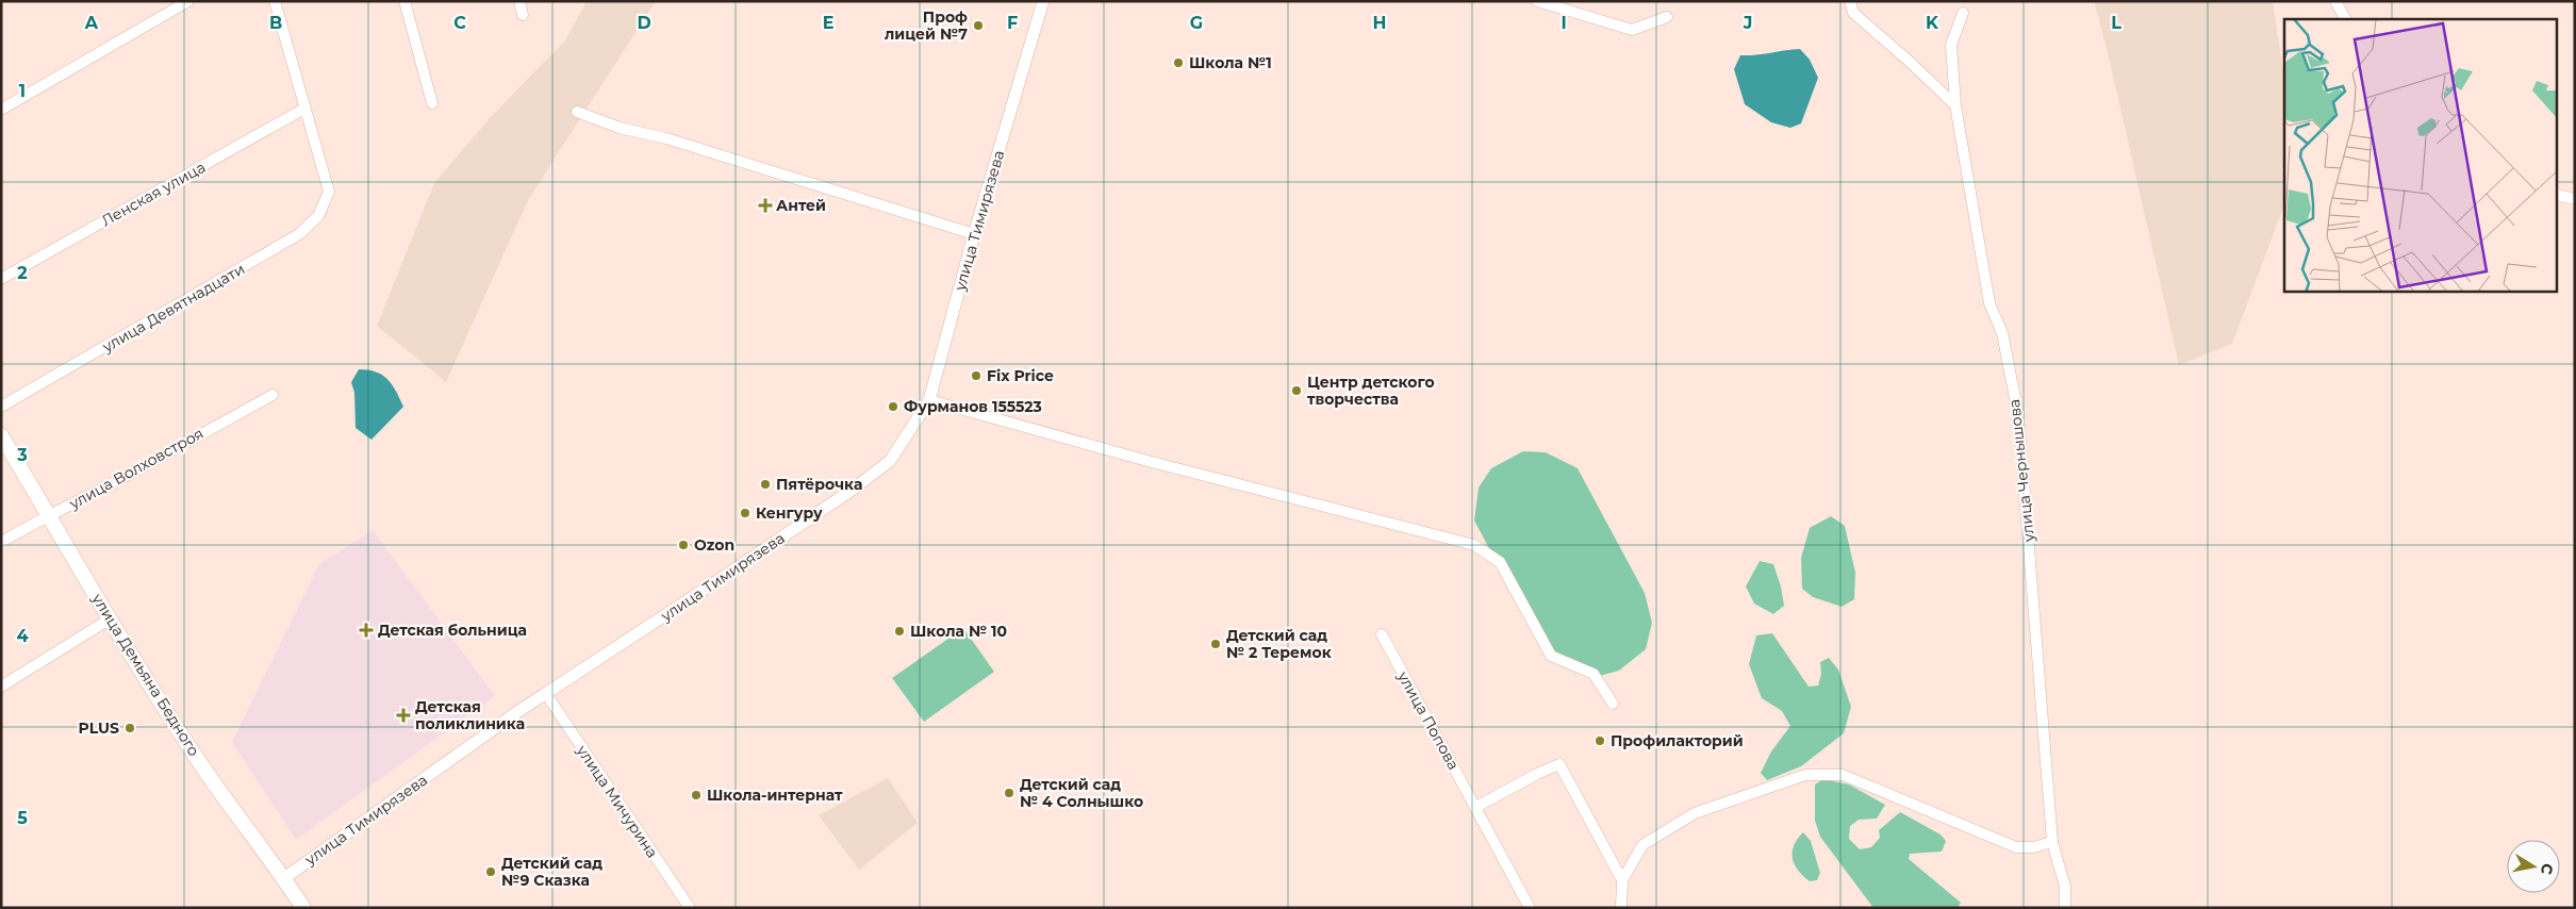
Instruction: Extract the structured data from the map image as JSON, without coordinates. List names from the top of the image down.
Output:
{
  "streets": {
    "main road": ["улица Демьяна Бедного"],
    "street": [
      "Ленская улица",
      "улица Тимирязева",
      "улица Девятнадцати",
      "улица Волховстроя",
      "улица Чернышова",
      "улица Попова",
      "улица Мичурина"
    ]
  },
  "crossings": [
    ["Ленская улица", "улица Девятнадцати"],
    ["улица Тимирязева", "улица Демьяна Бедного"],
    ["улица Тимирязева", "улица Мичурина"],
    ["улица Волховстроя", "улица Демьяна Бедного"]
  ],
  "places": {
    "other": [
      "Проф лицей №7",
      "Школа №1",
      "Fix Price",
      "Центр детского творчества",
      "Фурманов 155523",
      "Пятёрочка",
      "Кенгуру",
      "Ozon",
      "Школа № 10",
      "Детский сад № 2 Теремок",
      "PLUS",
      "Профилакторий",
      "Детский сад № 4 Солнышко",
      "Школа-интернат",
      "Детский сад №9 Сказка"
    ],
    "health": ["Антей", "Детская больница", "Детская поликлиника"]
  },
  "north": "right",
  "grid": {
    "columns": [
      "A",
      "B",
      "C",
      "D",
      "E",
      "F",
      "G",
      "H",
      "I",
      "J",
      "K",
      "L"
    ],
    "rows": [
      "1",
      "2",
      "3",
      "4",
      "5"
    ]
  }
}
